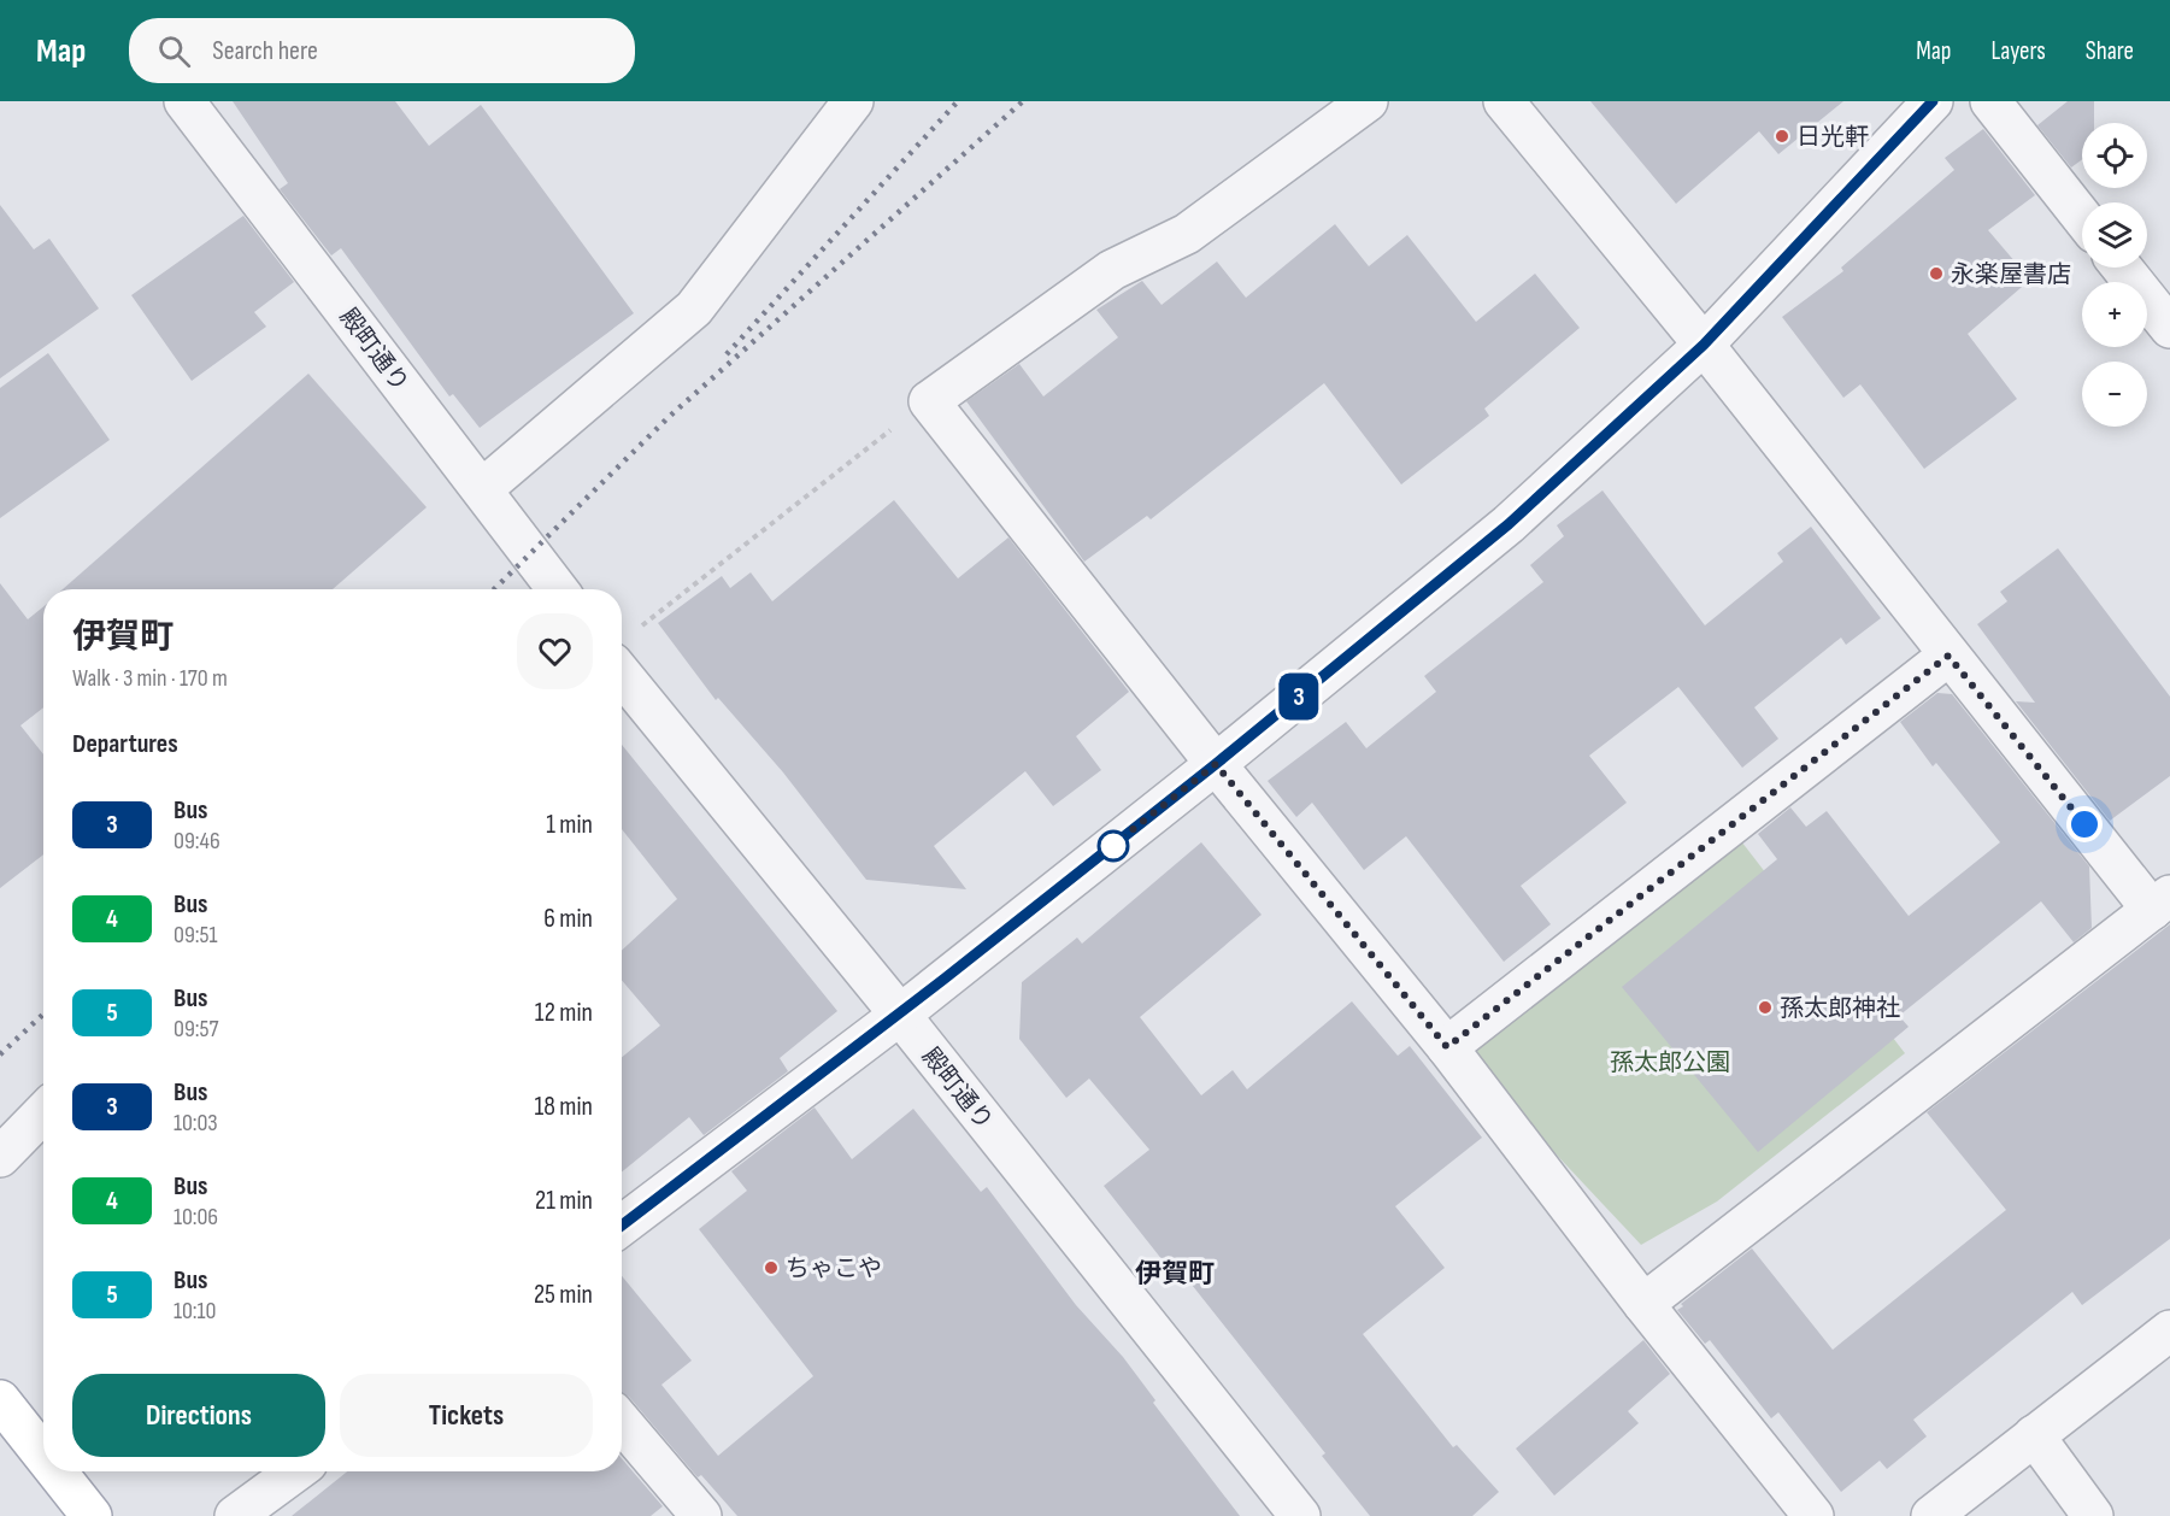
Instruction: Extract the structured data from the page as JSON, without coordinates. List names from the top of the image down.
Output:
{
  "streets": {
    "street": ["殿町通り"]
  },
  "districts": ["伊賀町"],
  "parks": ["孫太郎公園"],
  "places": [
    "日光軒",
    "永楽屋書店",
    "孫太郎神社",
    "ちゃこや"
  ],
  "lines": ["bus line 3"],
  "page": {
    "header": "Map",
    "search": "Search here",
    "nav": ["Map", "Layers", "Share"],
    "on_map": "3",
    "map_buttons": ["+", "−"],
    "heading": [
      ["伊賀町", "Walk · 3 min · 170 m"],
      "Departures"
    ],
    "list": [
      {
        "mark": "3",
        "name": "Bus",
        "note": "09:46",
        "value": "1 min"
      },
      {
        "mark": "4",
        "name": "Bus",
        "note": "09:51",
        "value": "6 min"
      },
      {
        "mark": "5",
        "name": "Bus",
        "note": "09:57",
        "value": "12 min"
      },
      {
        "mark": "3",
        "name": "Bus",
        "note": "10:03",
        "value": "18 min"
      },
      {
        "mark": "4",
        "name": "Bus",
        "note": "10:06",
        "value": "21 min"
      },
      {
        "mark": "5",
        "name": "Bus",
        "note": "10:10",
        "value": "25 min"
      }
    ],
    "buttons": ["Directions", "Tickets"]
  }
}
